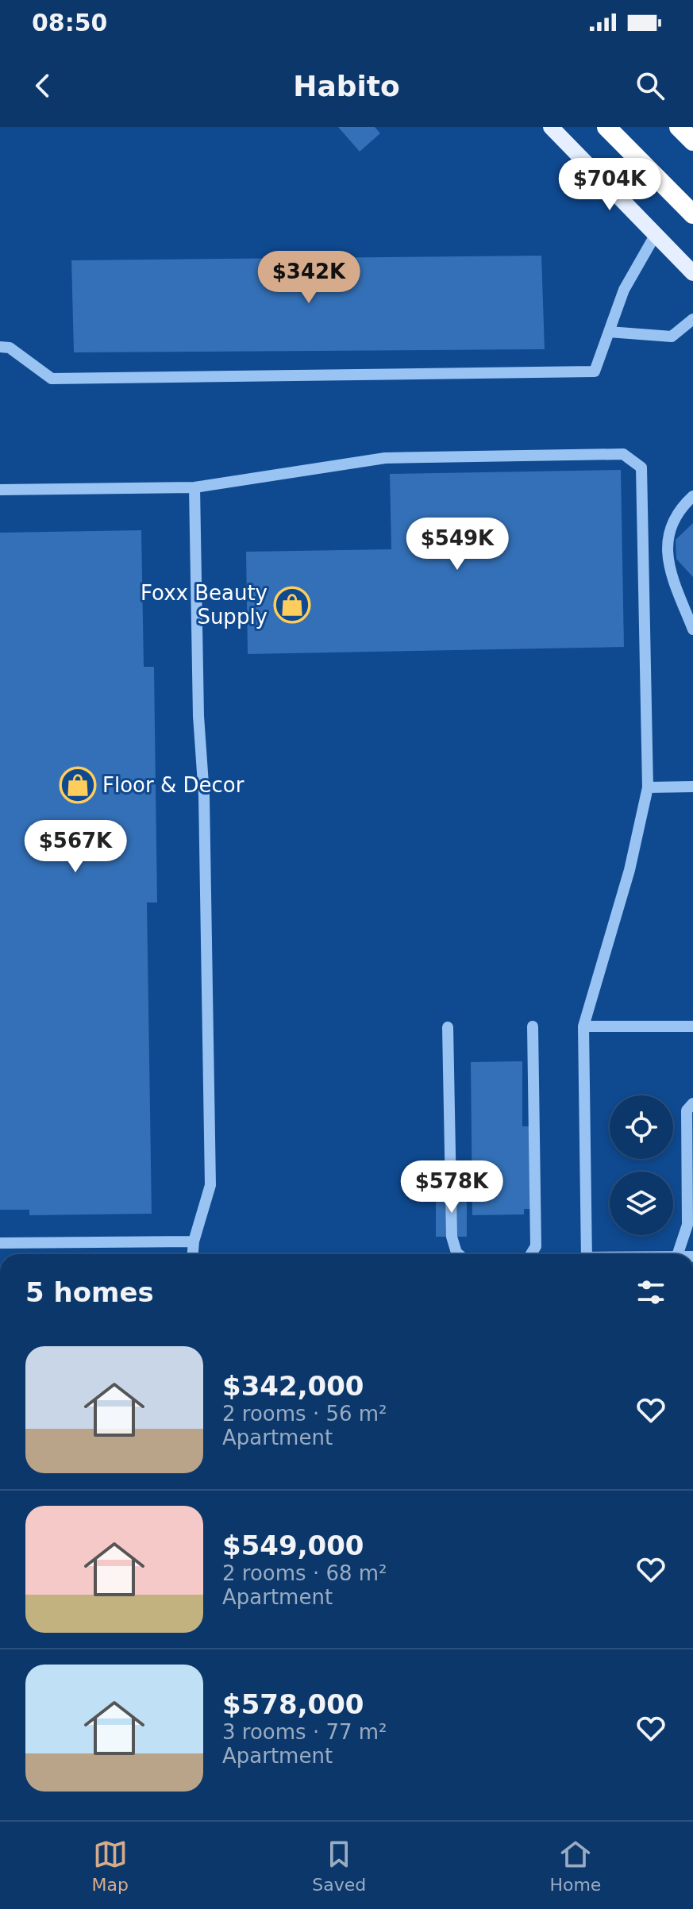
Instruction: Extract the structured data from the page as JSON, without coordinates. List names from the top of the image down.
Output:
{
  "places": {
    "shop": ["Foxx Beauty Supply", "Floor & Decor"]
  },
  "page": {
    "status": "08:50",
    "header": "Habito",
    "price": [
      "$704K",
      "$342K",
      "$549K",
      "$567K",
      "$578K"
    ],
    "heading": "5 homes",
    "list": [
      {
        "name": "$342,000",
        "note": "2 rooms · 56 m² · Apartment"
      },
      {
        "name": "$549,000",
        "note": "2 rooms · 68 m² · Apartment"
      },
      {
        "name": "$578,000",
        "note": "3 rooms · 77 m² · Apartment"
      }
    ],
    "tabs": ["Map", "Saved", "Home"]
  }
}
